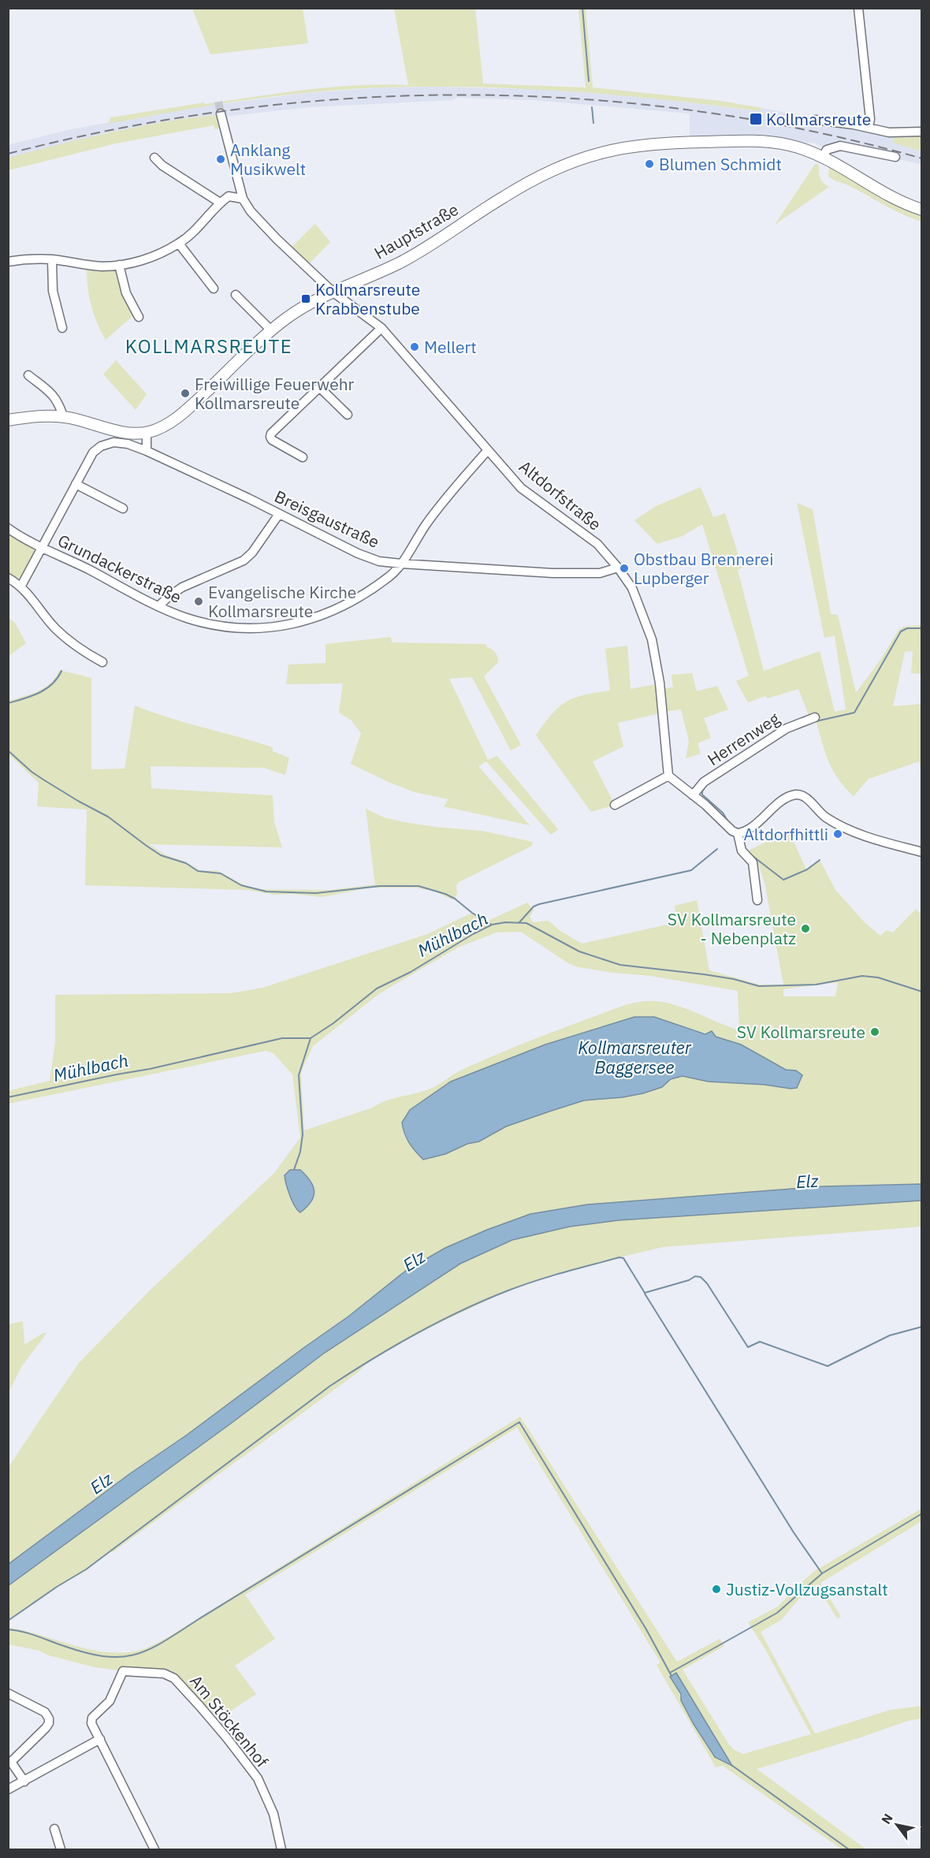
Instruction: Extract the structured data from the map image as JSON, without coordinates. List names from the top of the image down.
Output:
{
  "streets": {
    "main road": ["Hauptstraße"],
    "street": [
      "Altdorfstraße",
      "Breisgaustraße",
      "Grundackerstraße",
      "Herrenweg",
      "Am Stöckenhof"
    ]
  },
  "crossings": [
    ["Hauptstraße", "Altdorfstraße"],
    ["Altdorfstraße", "Breisgaustraße"],
    ["Altdorfstraße", "Grundackerstraße"],
    ["Breisgaustraße", "Grundackerstraße"]
  ],
  "districts": ["KOLLMARSREUTE"],
  "water": ["Mühlbach", "Kollmarsreuter Baggersee", "Elz"],
  "places": {
    "transit": ["Kollmarsreute", "Kollmarsreute Krabbenstube"],
    "other": [
      "Anklang Musikwelt",
      "Blumen Schmidt",
      "Mellert",
      "Freiwillige Feuerwehr Kollmarsreute",
      "Obstbau Brennerei Lupberger",
      "Evangelische Kirche Kollmarsreute",
      "Altdorfhittli",
      "SV Kollmarsreute - Nebenplatz",
      "SV Kollmarsreute",
      "Justiz-Vollzugsanstalt"
    ]
  },
  "north": "top left"
}
